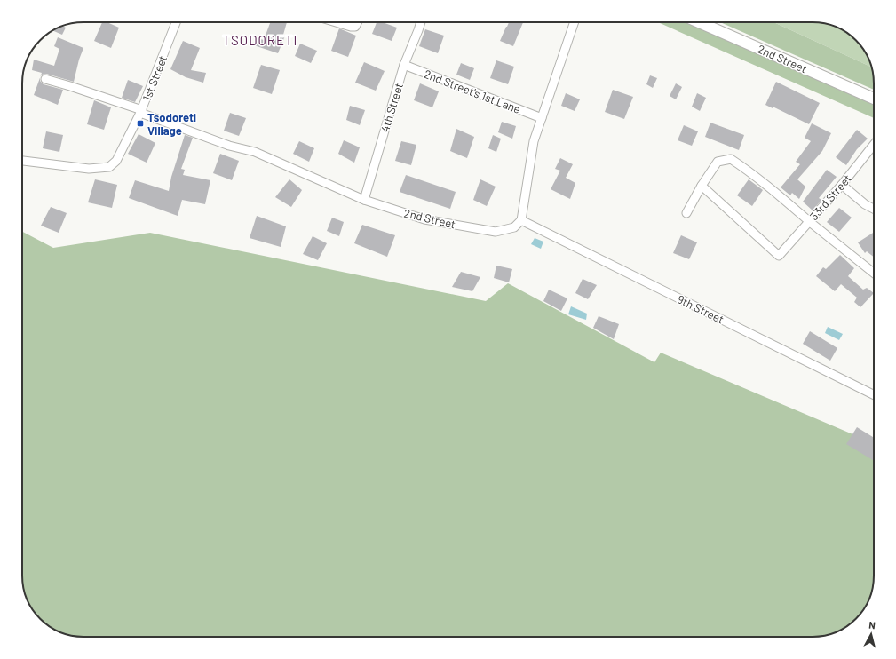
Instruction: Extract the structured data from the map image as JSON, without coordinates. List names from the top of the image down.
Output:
{
  "streets": {
    "main road": ["2nd Street"],
    "street": [
      "1st Street",
      "2nd Street's 1st Lane",
      "4th Street",
      "33rd Street",
      "9th Street"
    ]
  },
  "crossings": [
    ["2nd Street", "1st Street"],
    ["2nd Street", "4th Street"],
    ["2nd Street", "9th Street"],
    ["2nd Street's 1st Lane", "4th Street"]
  ],
  "districts": ["TSODORETI"],
  "places": {
    "transit": ["Tsodoreti Village"]
  },
  "north": "top"
}
